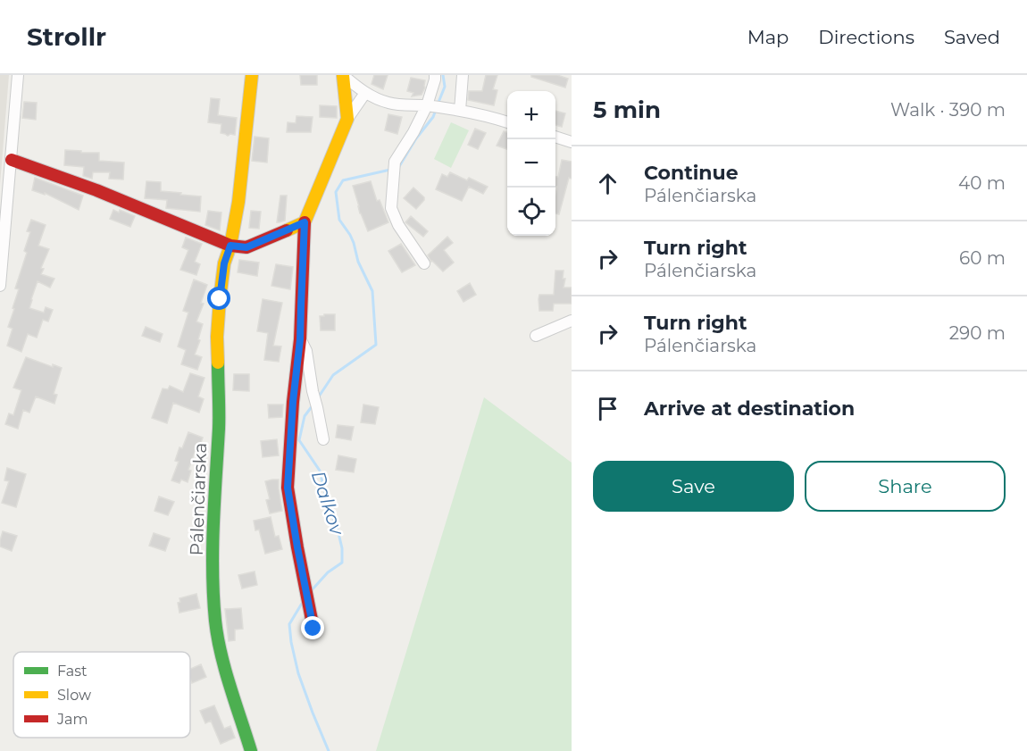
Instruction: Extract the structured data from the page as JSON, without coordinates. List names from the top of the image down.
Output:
{
  "streets": {
    "street": ["Pálenčiarska"]
  },
  "water": ["Dalkov"],
  "legend": ["Fast", "Slow", "Jam"],
  "page": {
    "header": "Strollr",
    "nav": ["Map", "Directions", "Saved"],
    "heading": ["5 min", "Walk · 390 m"],
    "map_buttons": ["+", "−"],
    "list": [
      ["Continue", "Pálenčiarska", "40 m"],
      ["Turn right", "Pálenčiarska", "60 m"],
      ["Turn right", "Pálenčiarska", "290 m"],
      "Arrive at destination"
    ],
    "buttons": ["Save", "Share"]
  }
}
